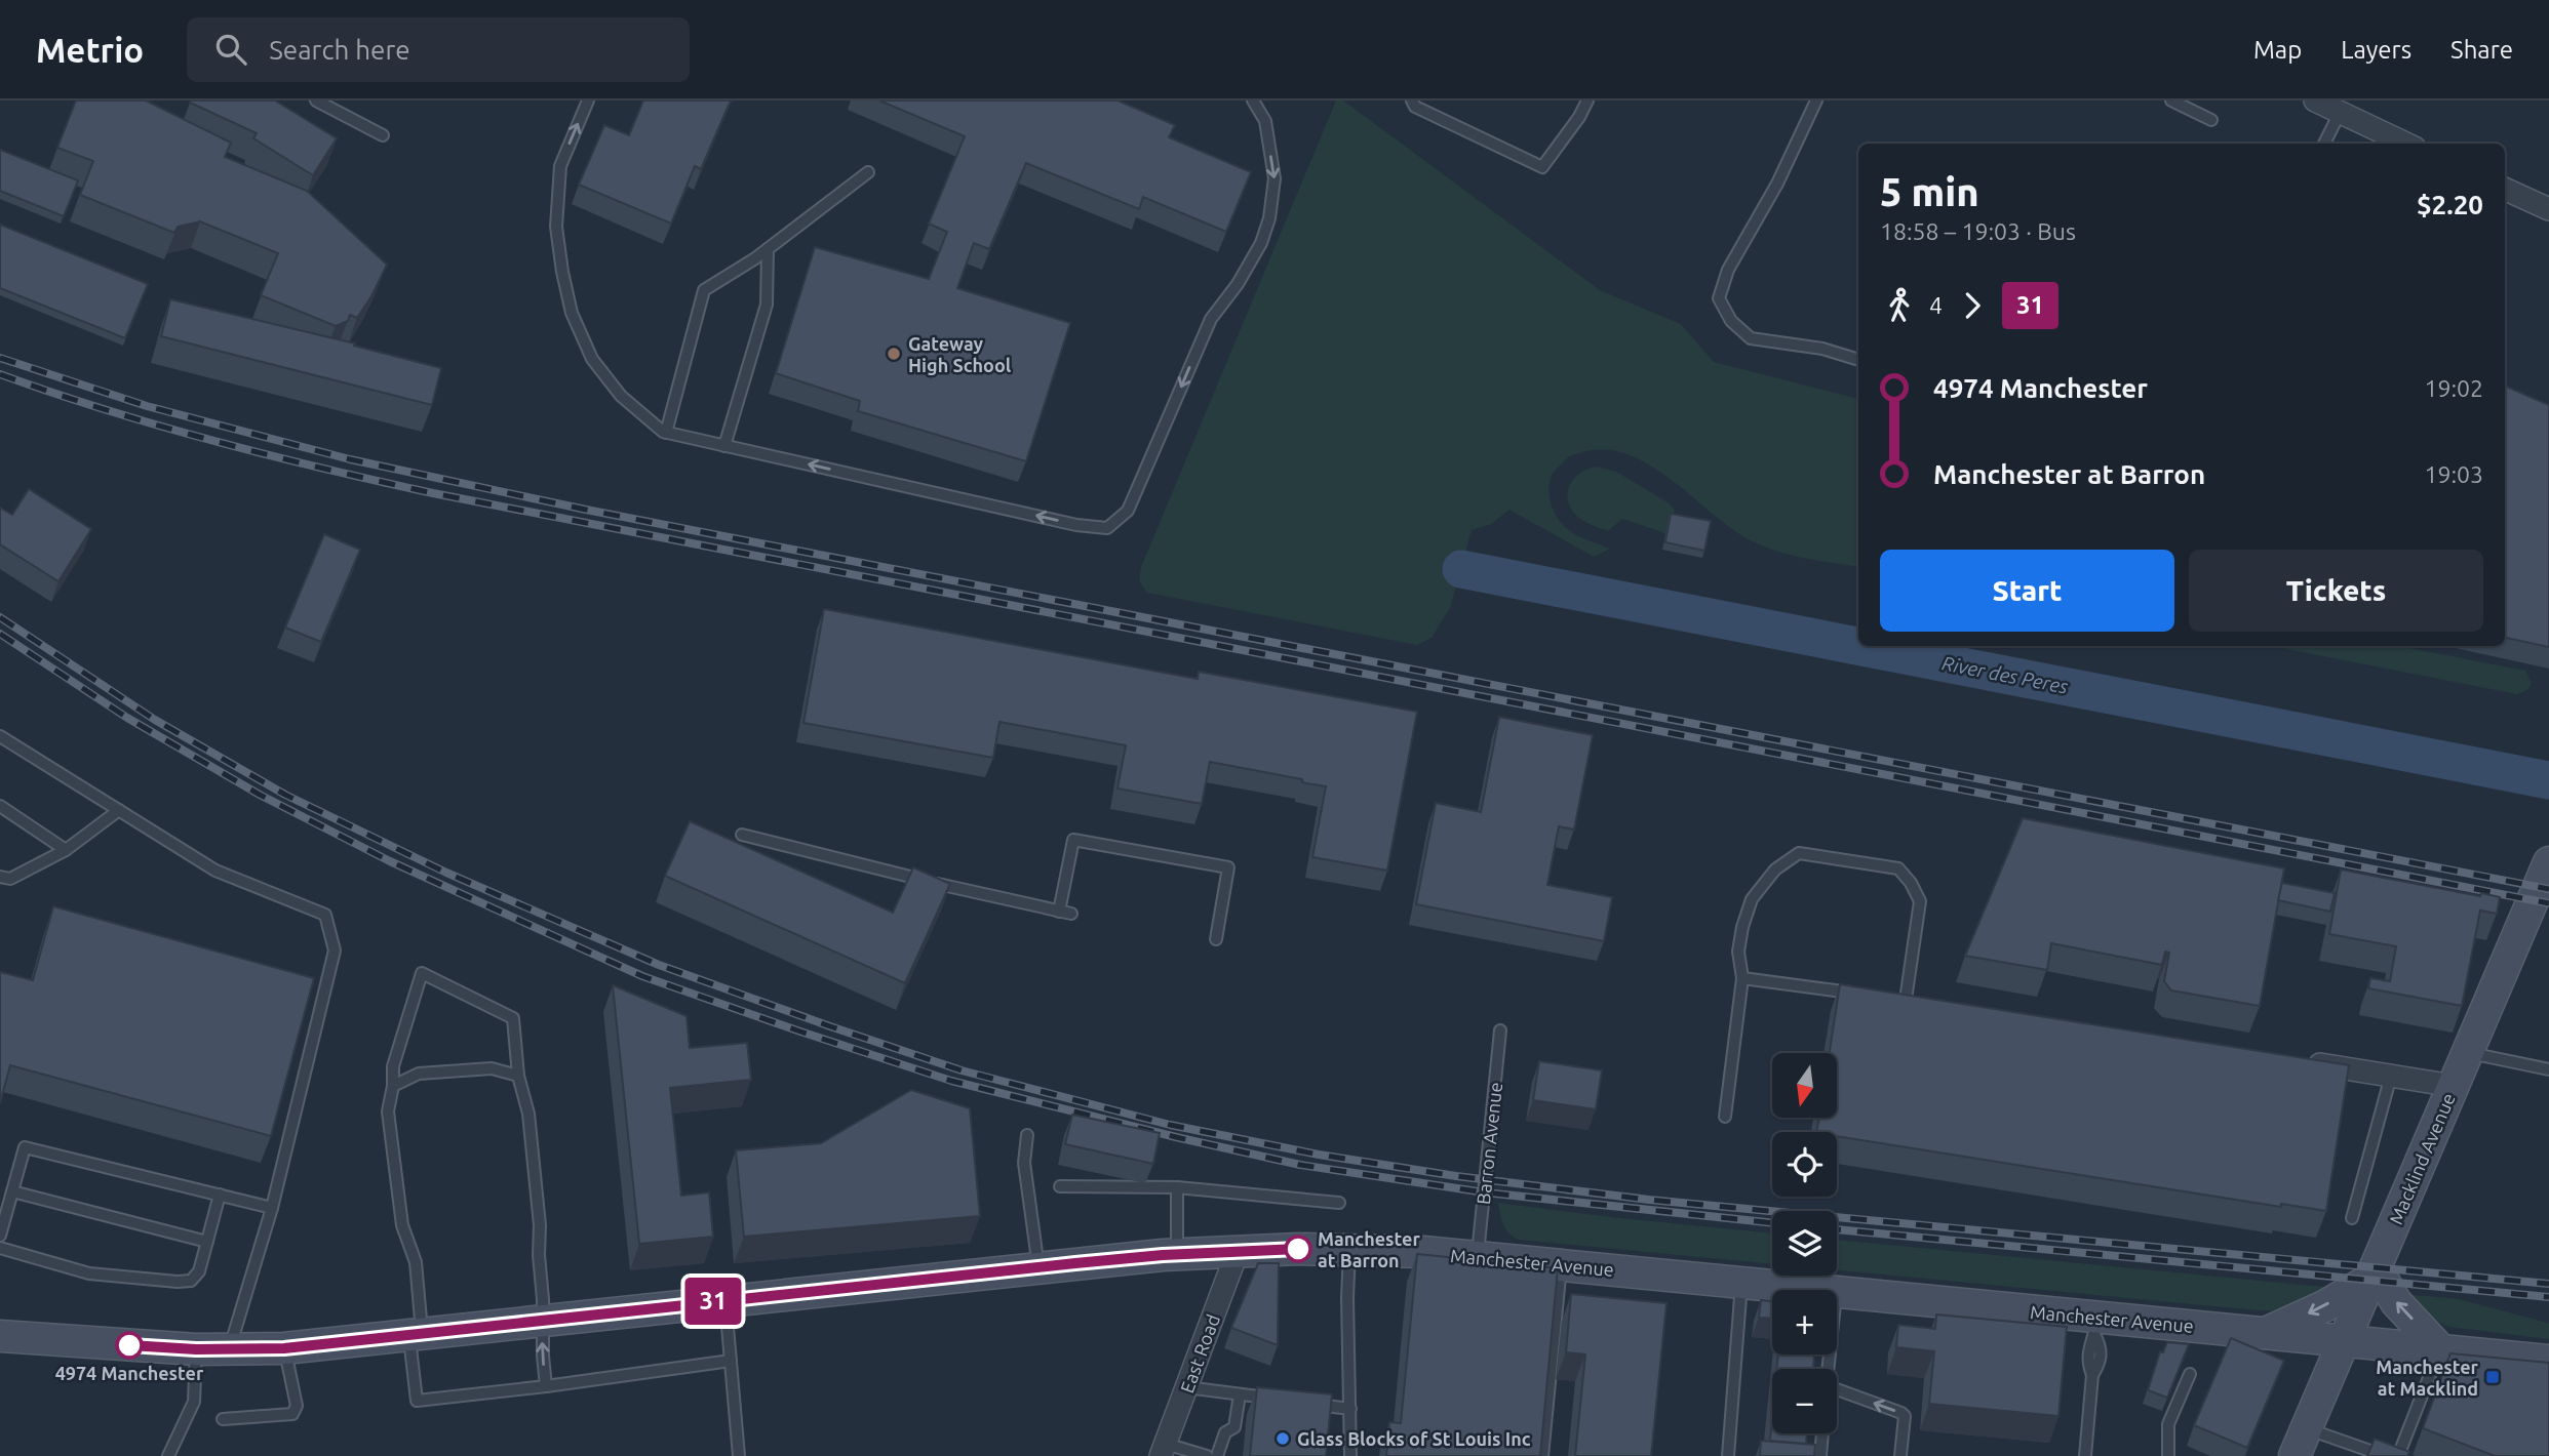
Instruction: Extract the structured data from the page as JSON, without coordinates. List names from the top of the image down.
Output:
{
  "streets": {
    "main road": ["Macklind Avenue", "Manchester Avenue"],
    "street": ["East Road"],
    "lane": ["Barron Avenue"]
  },
  "crossings": [
    ["Barron Avenue", "Manchester Avenue"],
    ["Macklind Avenue", "Manchester Avenue"],
    ["Manchester Avenue", "East Road"]
  ],
  "water": ["River des Peres"],
  "places": {
    "other": [
      "Gateway High School",
      "Manchester at Barron",
      "4974 Manchester",
      "Glass Blocks of St Louis Inc"
    ],
    "transit": ["Manchester at Macklind"]
  },
  "lines": ["bus line 31"],
  "north": "bottom",
  "page": {
    "header": "Metrio",
    "search": "Search here",
    "nav": ["Map", "Layers", "Share"],
    "on_map": "31",
    "heading": ["5 min", "18:58 – 19:03 · Bus", "$2.20"],
    "legs": ["4", "31"],
    "list": [
      {
        "name": "4974 Manchester",
        "value": "19:02"
      },
      {
        "name": "Manchester at Barron",
        "value": "19:03"
      }
    ],
    "buttons": ["Start", "Tickets"],
    "map_buttons": ["+", "−"]
  }
}
